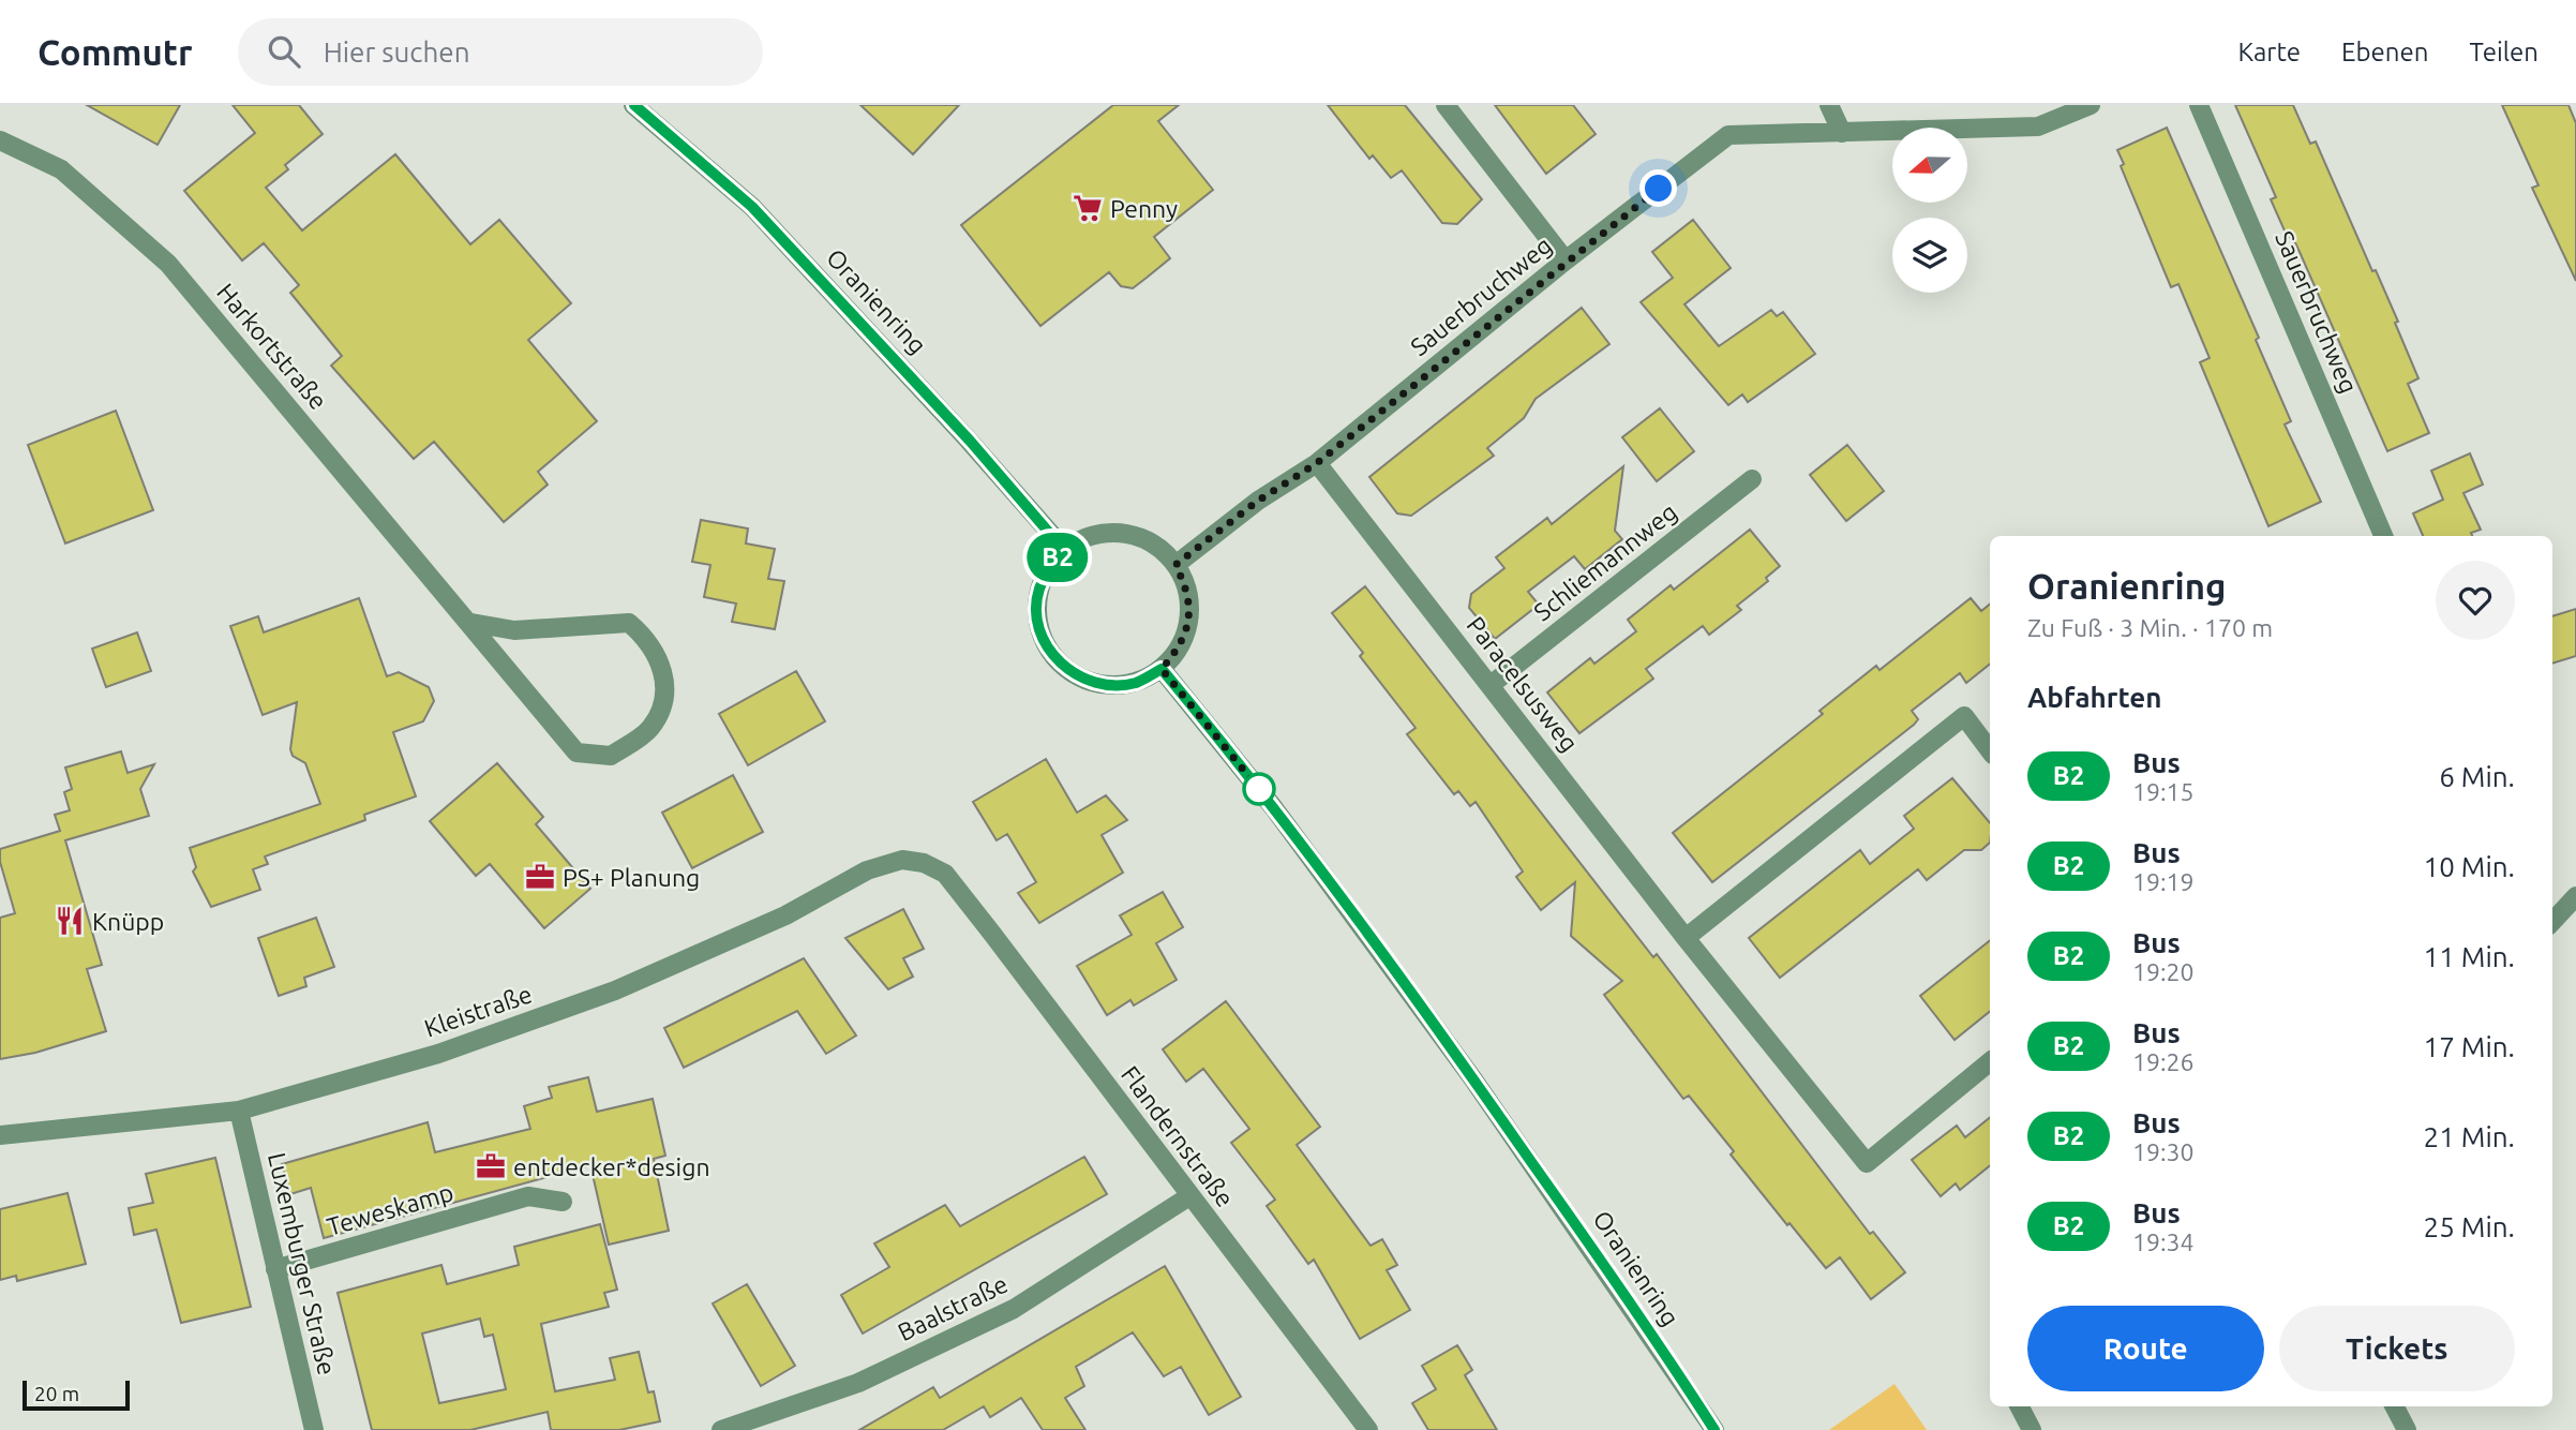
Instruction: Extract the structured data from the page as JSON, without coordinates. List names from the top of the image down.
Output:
{
  "streets": {
    "street": [
      "Sauerbruchweg",
      "Oranienring",
      "Harkortstraße",
      "Schliemannweg",
      "Paracelsusweg",
      "Kleistraße",
      "Flandernstraße",
      "Teweskamp",
      "Luxemburger Straße",
      "Baalstraße"
    ]
  },
  "crossings": [
    ["Sauerbruchweg", "Oranienring"],
    ["Sauerbruchweg", "Paracelsusweg"],
    ["Schliemannweg", "Paracelsusweg"],
    ["Kleistraße", "Flandernstraße"],
    ["Kleistraße", "Luxemburger Straße"],
    ["Flandernstraße", "Baalstraße"],
    ["Teweskamp", "Luxemburger Straße"]
  ],
  "places": {
    "supermarket": ["Penny"],
    "office": ["PS+ Planung", "entdecker*design"],
    "restaurant": ["Knüpp"]
  },
  "lines": ["bus line B2"],
  "scale_bar": "20 m",
  "north": "left",
  "page": {
    "header": "Commutr",
    "search": "Hier suchen",
    "nav": ["Karte", "Ebenen", "Teilen"],
    "on_map": "B2",
    "heading": [
      ["Oranienring", "Zu Fuß · 3 Min. · 170 m"],
      "Abfahrten"
    ],
    "list": [
      {
        "mark": "B2",
        "name": "Bus",
        "note": "19:15",
        "value": "6 Min."
      },
      {
        "mark": "B2",
        "name": "Bus",
        "note": "19:19",
        "value": "10 Min."
      },
      {
        "mark": "B2",
        "name": "Bus",
        "note": "19:20",
        "value": "11 Min."
      },
      {
        "mark": "B2",
        "name": "Bus",
        "note": "19:26",
        "value": "17 Min."
      },
      {
        "mark": "B2",
        "name": "Bus",
        "note": "19:30",
        "value": "21 Min."
      },
      {
        "mark": "B2",
        "name": "Bus",
        "note": "19:34",
        "value": "25 Min."
      }
    ],
    "buttons": ["Route", "Tickets"],
    "scale": "20 m"
  }
}
